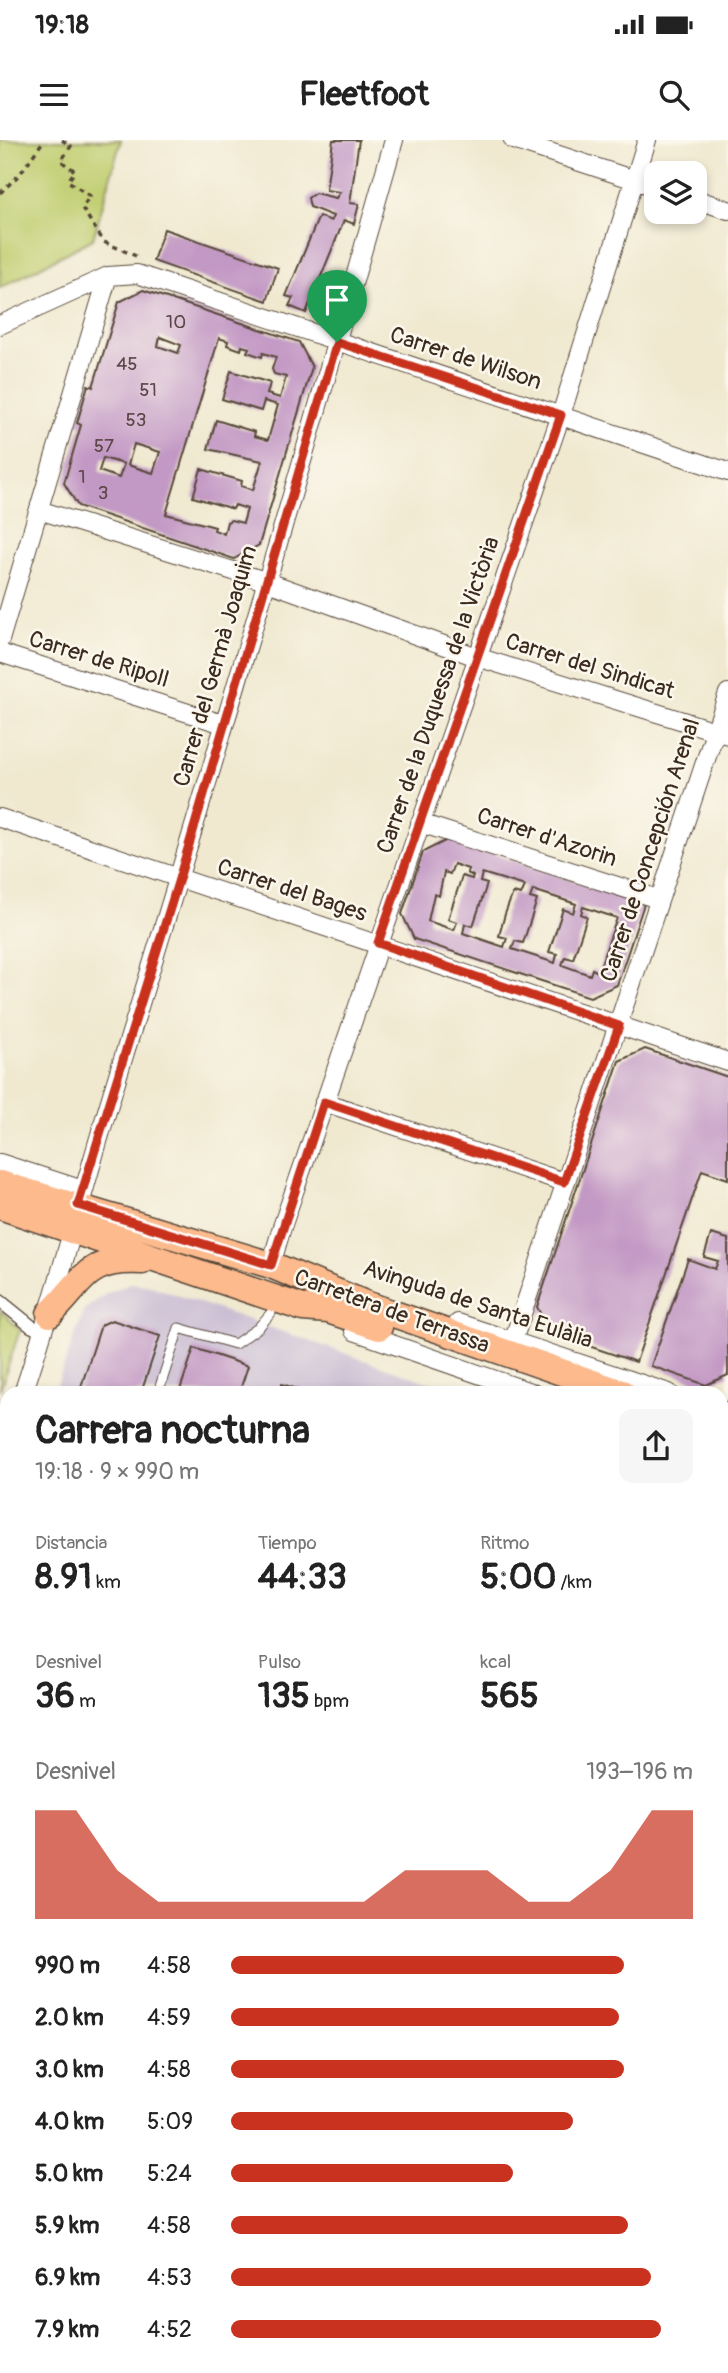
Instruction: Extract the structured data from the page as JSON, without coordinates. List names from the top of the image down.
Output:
{
  "streets": {
    "main road": ["Carretera de Terrassa"],
    "street": [
      "Carrer de Wilson",
      "Carrer de Ripoll",
      "Carrer del Germà Joaquim",
      "Carrer del Sindicat",
      "Carrer de la Duquessa de la Victòria",
      "Carrer d'Azorin",
      "Carrer de Concepción Arenal",
      "Carrer del Bages",
      "Avinguda de Santa Eulàlia"
    ]
  },
  "crossings": [
    ["Carrer de Wilson", "Carrer del Germà Joaquim"],
    ["Carrer de Wilson", "Carrer de la Duquessa de la Victòria"],
    ["Carrer de Ripoll", "Carrer del Germà Joaquim"],
    ["Carrer del Germà Joaquim", "Carrer del Sindicat"],
    ["Carrer del Germà Joaquim", "Carrer del Bages"],
    ["Carrer del Germà Joaquim", "Carretera de Terrassa"],
    ["Carrer del Sindicat", "Carrer de la Duquessa de la Victòria"],
    ["Carrer del Sindicat", "Carrer de Concepción Arenal"],
    ["Carrer de la Duquessa de la Victòria", "Carrer d'Azorin"],
    ["Carrer de la Duquessa de la Victòria", "Carrer del Bages"],
    ["Carrer de la Duquessa de la Victòria", "Avinguda de Santa Eulàlia"],
    ["Carrer de la Duquessa de la Victòria", "Carretera de Terrassa"],
    ["Carrer d'Azorin", "Carrer de Concepción Arenal"],
    ["Carrer de Concepción Arenal", "Carrer del Bages"],
    ["Carrer de Concepción Arenal", "Avinguda de Santa Eulàlia"],
    ["Avinguda de Santa Eulàlia", "Carretera de Terrassa"]
  ],
  "house_numbers": [
    "10",
    "45",
    "51",
    "53",
    "57",
    "1",
    "3"
  ],
  "page": {
    "status": "19:18",
    "header": "Fleetfoot",
    "heading": ["Carrera nocturna", "19:18 · 9 × 990 m"],
    "stats": [
      ["Distancia", "8.91 km"],
      ["Tiempo", "44:33"],
      ["Ritmo", "5:00 /km"],
      ["Desnivel", "36 m"],
      ["Pulso", "135 bpm"],
      ["kcal", "565"]
    ],
    "chart": ["Desnivel", "193–196 m"],
    "list": [
      {
        "name": "990 m",
        "note": "4:58"
      },
      {
        "name": "2.0 km",
        "note": "4:59"
      },
      {
        "name": "3.0 km",
        "note": "4:58"
      },
      {
        "name": "4.0 km",
        "note": "5:09"
      },
      {
        "name": "5.0 km",
        "note": "5:24"
      },
      {
        "name": "5.9 km",
        "note": "4:58"
      },
      {
        "name": "6.9 km",
        "note": "4:53"
      },
      {
        "name": "7.9 km",
        "note": "4:52"
      }
    ]
  }
}
